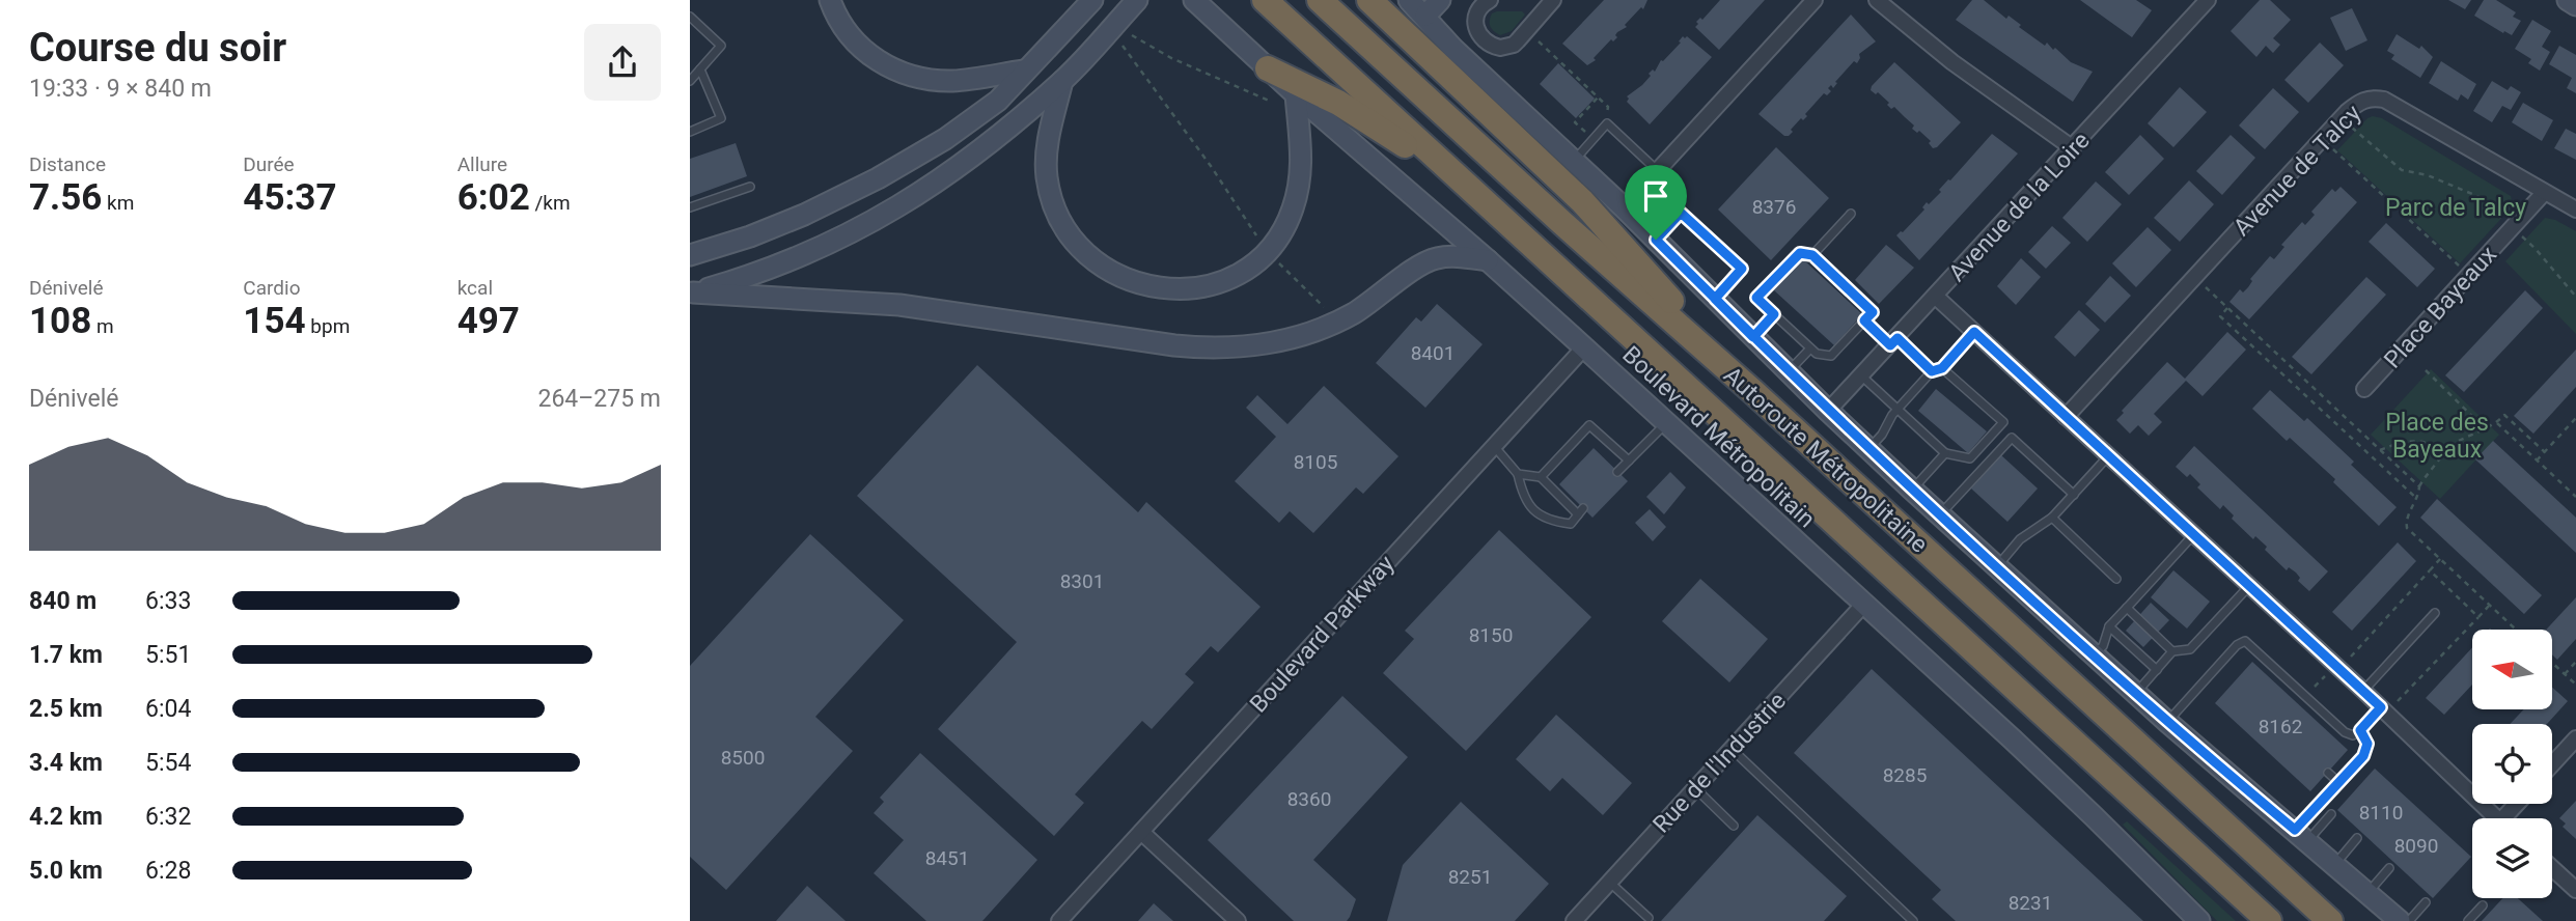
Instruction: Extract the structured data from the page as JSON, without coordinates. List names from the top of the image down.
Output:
{
  "streets": {
    "highway": ["Autoroute Métropolitaine"],
    "main road": ["Boulevard Métropolitain"],
    "street": [
      "Avenue de Talcy",
      "Avenue de la Loire",
      "Place Bayeaux",
      "Boulevard Parkway",
      "Rue de l'Industrie"
    ]
  },
  "crossings": [
    ["Avenue de Talcy", "Place Bayeaux"],
    ["Boulevard Métropolitain", "Boulevard Parkway"],
    ["Boulevard Métropolitain", "Rue de l'Industrie"]
  ],
  "parks": ["Parc de Talcy", "Place des Bayeaux"],
  "house_numbers": [
    "8376",
    "8401",
    "8105",
    "8301",
    "8150",
    "8162",
    "8500",
    "8285",
    "8360",
    "8110",
    "8090",
    "8451",
    "8251",
    "8231"
  ],
  "north": "left",
  "page": {
    "heading": ["Course du soir", "19:33 · 9 × 840 m"],
    "stats": [
      ["Distance", "7.56 km"],
      ["Durée", "45:37"],
      ["Allure", "6:02 /km"],
      ["Dénivelé", "108 m"],
      ["Cardio", "154 bpm"],
      ["kcal", "497"]
    ],
    "chart": ["Dénivelé", "264–275 m"],
    "list": [
      {
        "name": "840 m",
        "note": "6:33"
      },
      {
        "name": "1.7 km",
        "note": "5:51"
      },
      {
        "name": "2.5 km",
        "note": "6:04"
      },
      {
        "name": "3.4 km",
        "note": "5:54"
      },
      {
        "name": "4.2 km",
        "note": "6:32"
      },
      {
        "name": "5.0 km",
        "note": "6:28"
      }
    ]
  }
}
